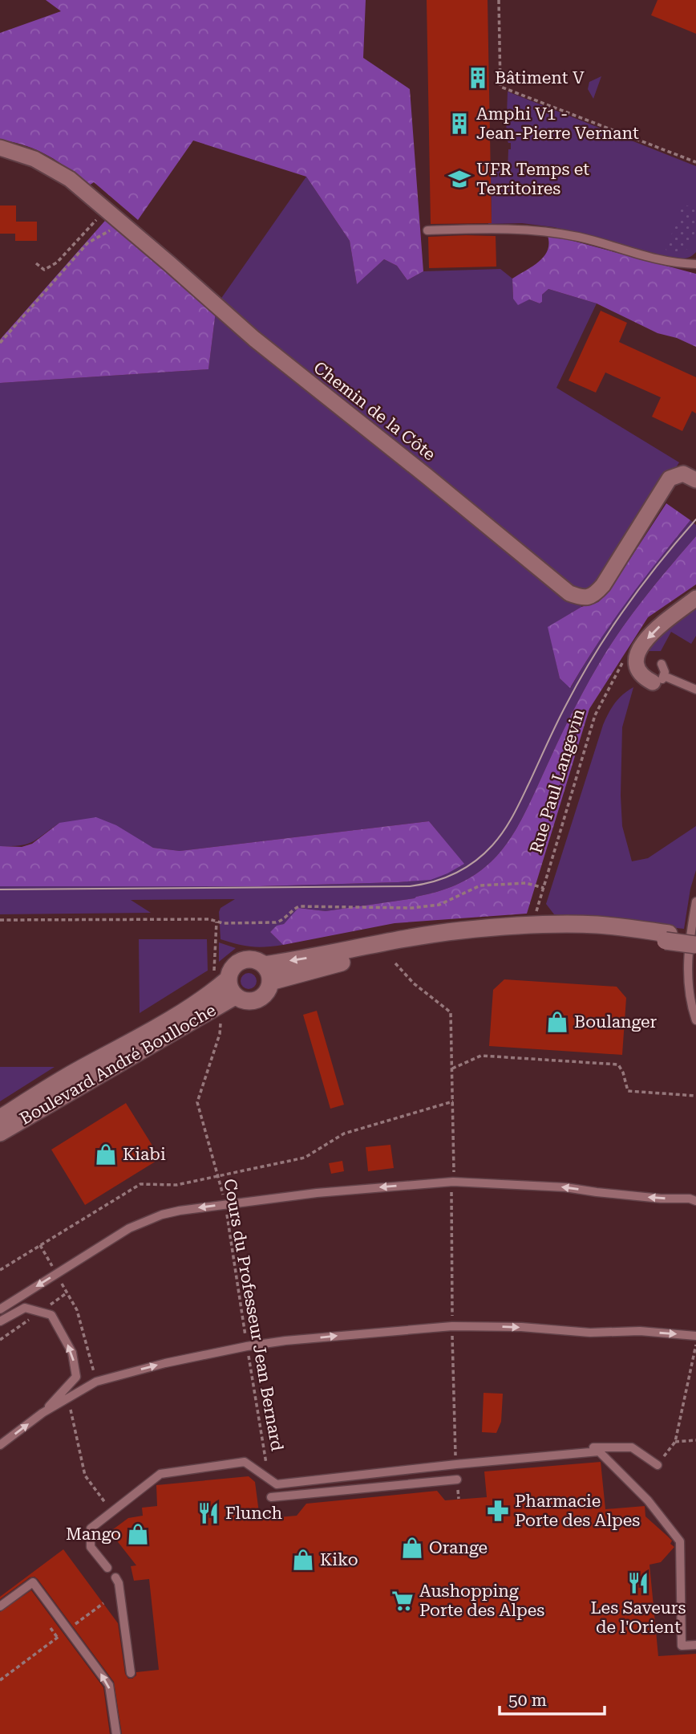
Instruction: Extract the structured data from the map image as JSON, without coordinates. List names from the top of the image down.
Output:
{
  "streets": {
    "main road": ["Boulevard André Boulloche"],
    "street": ["Chemin de la Côte"],
    "path": ["Rue Paul Langevin", "Cours du Professeur Jean Bernard"]
  },
  "places": {
    "building": ["Bâtiment V", "Amphi V1 - Jean-Pierre Vernant"],
    "school or university": ["UFR Temps et Territoires"],
    "shop": [
      "Boulanger",
      "Kiabi",
      "Mango",
      "Orange",
      "Kiko"
    ],
    "pharmacy": ["Pharmacie Porte des Alpes"],
    "restaurant": ["Flunch", "Les Saveurs de l'Orient"],
    "supermarket": ["Aushopping Porte des Alpes"]
  },
  "scale_bar": "50 m"
}
